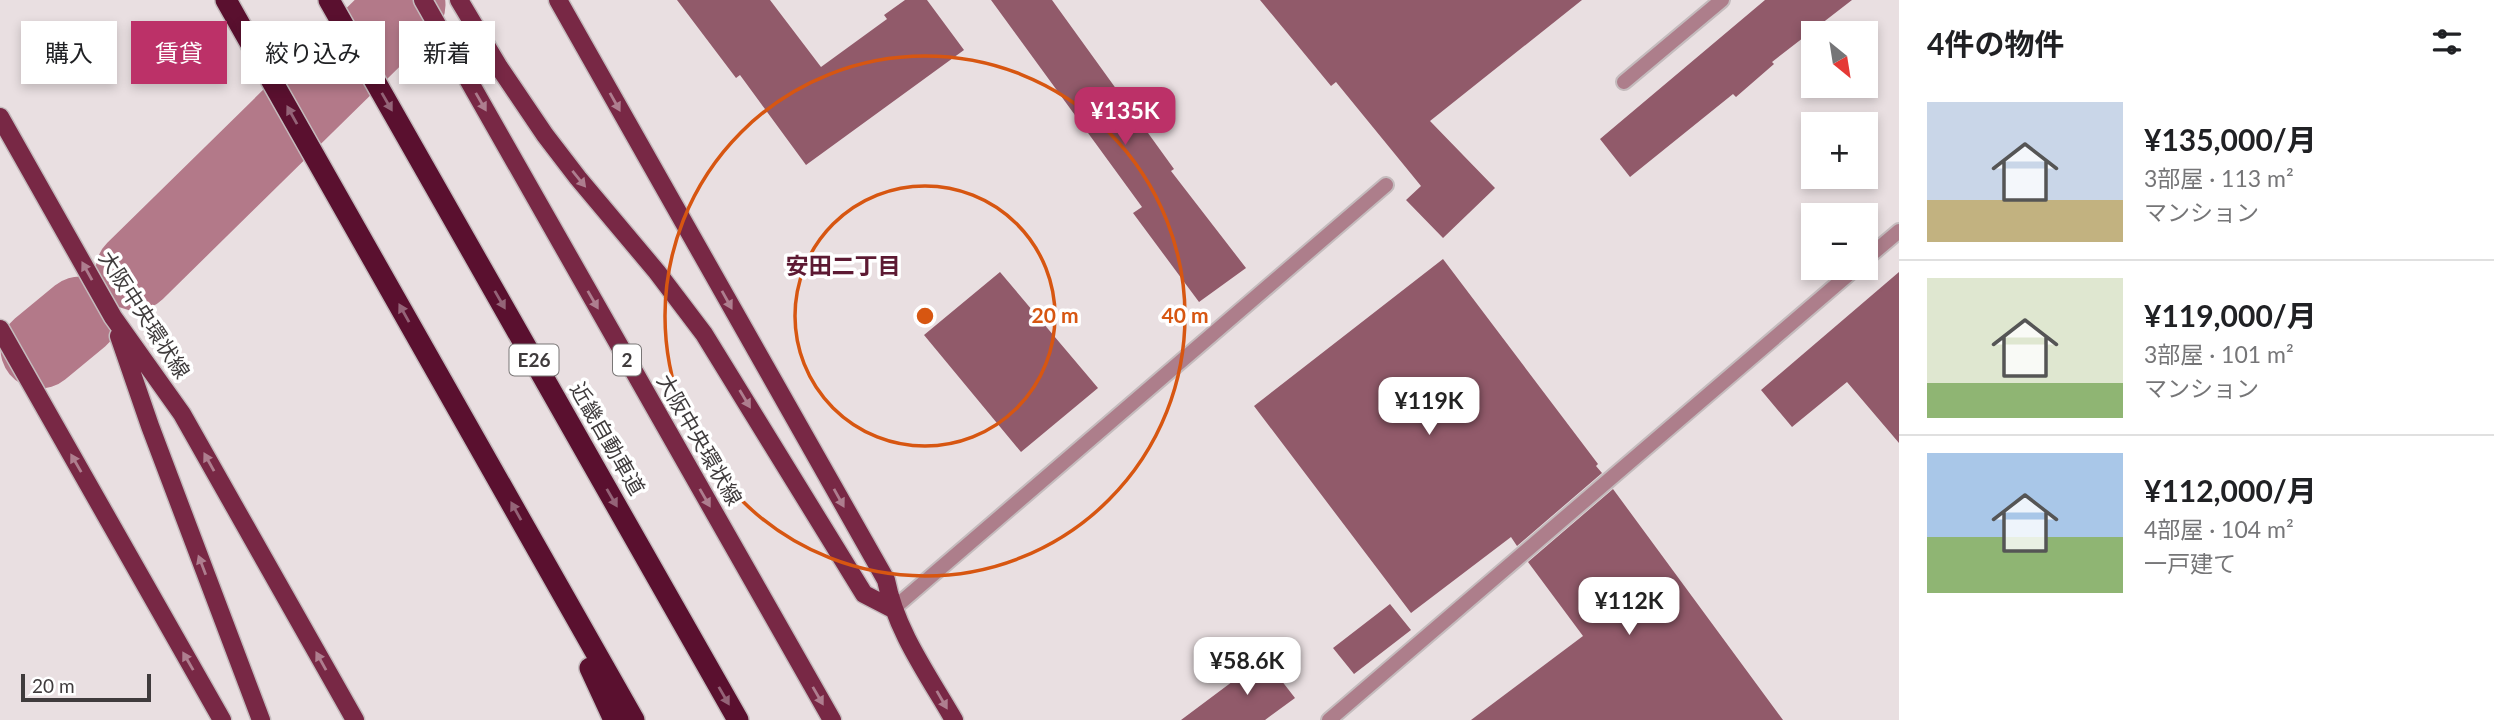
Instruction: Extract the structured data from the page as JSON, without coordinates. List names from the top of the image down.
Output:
{
  "streets": {
    "highway": ["E26", "近畿自動車道"],
    "main road": ["大阪中央環状線", "2"]
  },
  "districts": ["安田二丁目"],
  "scale_bar": "20 m",
  "north": "bottom right",
  "page": {
    "heading": "4件の物件",
    "map_buttons": ["+", "−"],
    "chip": [
      "購入",
      "賃貸",
      "絞り込み",
      "新着"
    ],
    "list": [
      {
        "name": "¥135,000/月",
        "note": "3部屋 · 113 m² · マンション"
      },
      {
        "name": "¥119,000/月",
        "note": "3部屋 · 101 m² · マンション"
      },
      {
        "name": "¥112,000/月",
        "note": "4部屋 · 104 m² · 一戸建て"
      }
    ],
    "price": [
      "¥135K",
      "¥119K",
      "¥112K",
      "¥58.6K"
    ],
    "scale": "20 m"
  },
  "rings": ["20 m", "40 m"]
}
